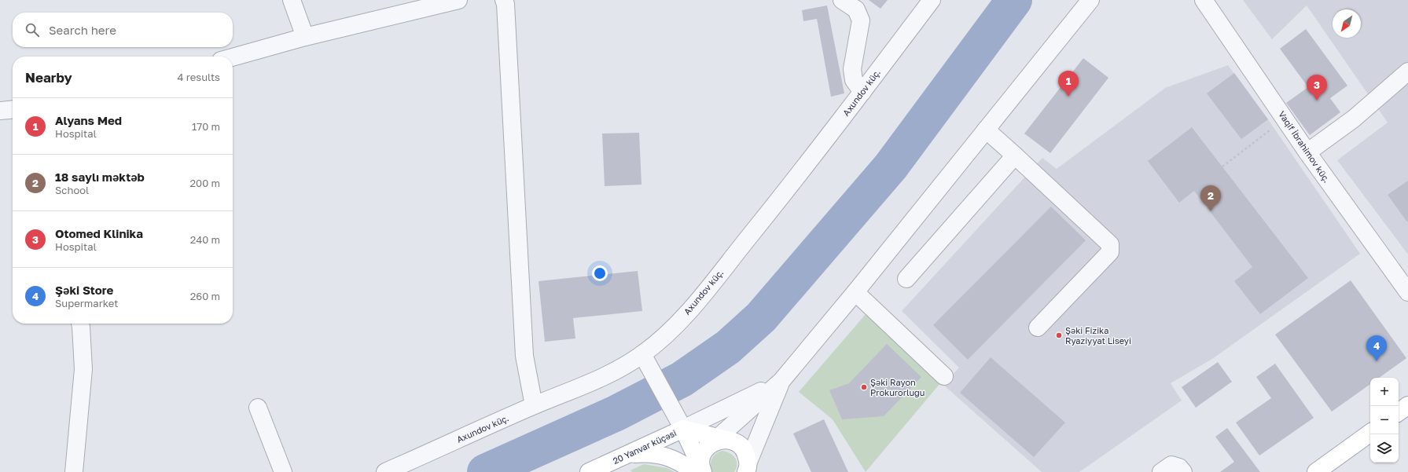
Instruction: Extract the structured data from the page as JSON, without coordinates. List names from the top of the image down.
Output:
{
  "streets": {
    "main road": ["20 Yanvar küçəsi"],
    "street": ["Axundov küç.", "Vaqif İbrahimov küç."]
  },
  "places": ["Şəki Fizika Ryaziyyat Liseyi", "Şəki Rayon Prokurorluğu"],
  "north": "bottom left",
  "page": {
    "search": "Search here",
    "heading": ["Nearby", "4 results"],
    "pins": [
      "1",
      "3",
      "2",
      "4"
    ],
    "list": [
      {
        "mark": "1",
        "name": "Alyans Med",
        "note": "Hospital",
        "value": "170 m"
      },
      {
        "mark": "2",
        "name": "18 saylı məktəb",
        "note": "School",
        "value": "200 m"
      },
      {
        "mark": "3",
        "name": "Otomed Klinika",
        "note": "Hospital",
        "value": "240 m"
      },
      {
        "mark": "4",
        "name": "Şəki Store",
        "note": "Supermarket",
        "value": "260 m"
      }
    ],
    "map_buttons": ["+", "−"]
  }
}
